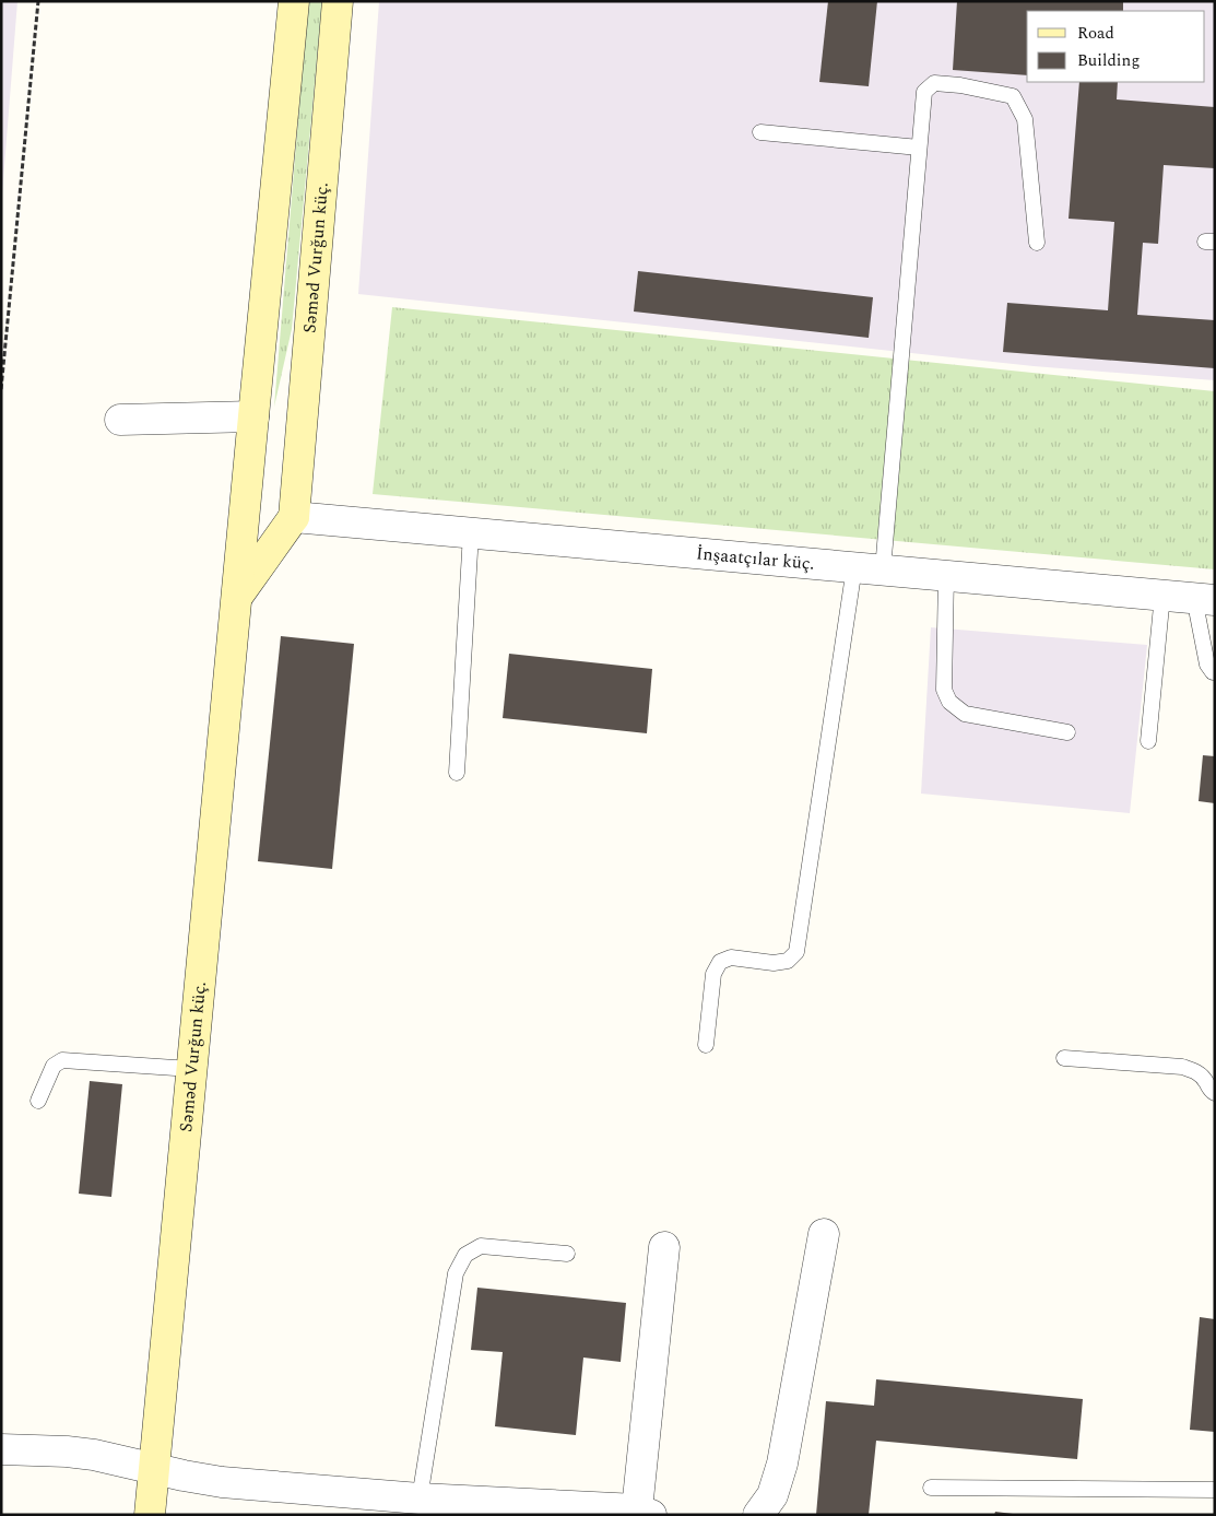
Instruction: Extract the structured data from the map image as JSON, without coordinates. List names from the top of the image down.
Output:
{
  "streets": {
    "main road": ["Səməd Vurğun küç."],
    "street": ["İnşaatçılar küç."]
  },
  "crossings": [
    ["Səməd Vurğun küç.", "İnşaatçılar küç."]
  ],
  "legend": ["Road", "Building"]
}
